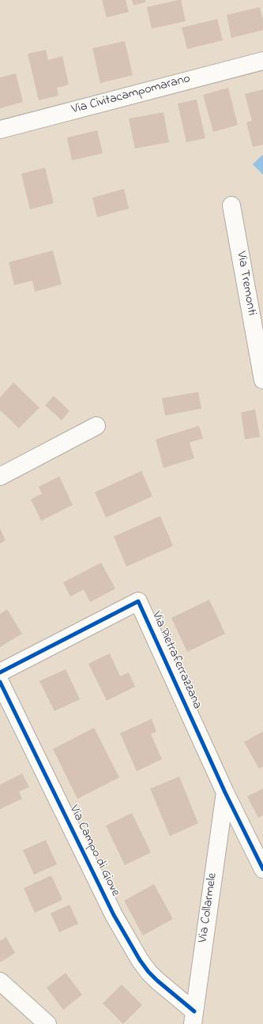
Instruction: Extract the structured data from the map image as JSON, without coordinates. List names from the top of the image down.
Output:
{
  "streets": {
    "street": [
      "Via Civitacampomarano",
      "Via Tremonti",
      "Via Pietraferrazzana",
      "Via Campo di Giove",
      "Via Collarmele"
    ]
  },
  "crossings": [
    ["Via Pietraferrazzana", "Via Collarmele"],
    ["Via Campo di Giove", "Via Collarmele"]
  ]
}
